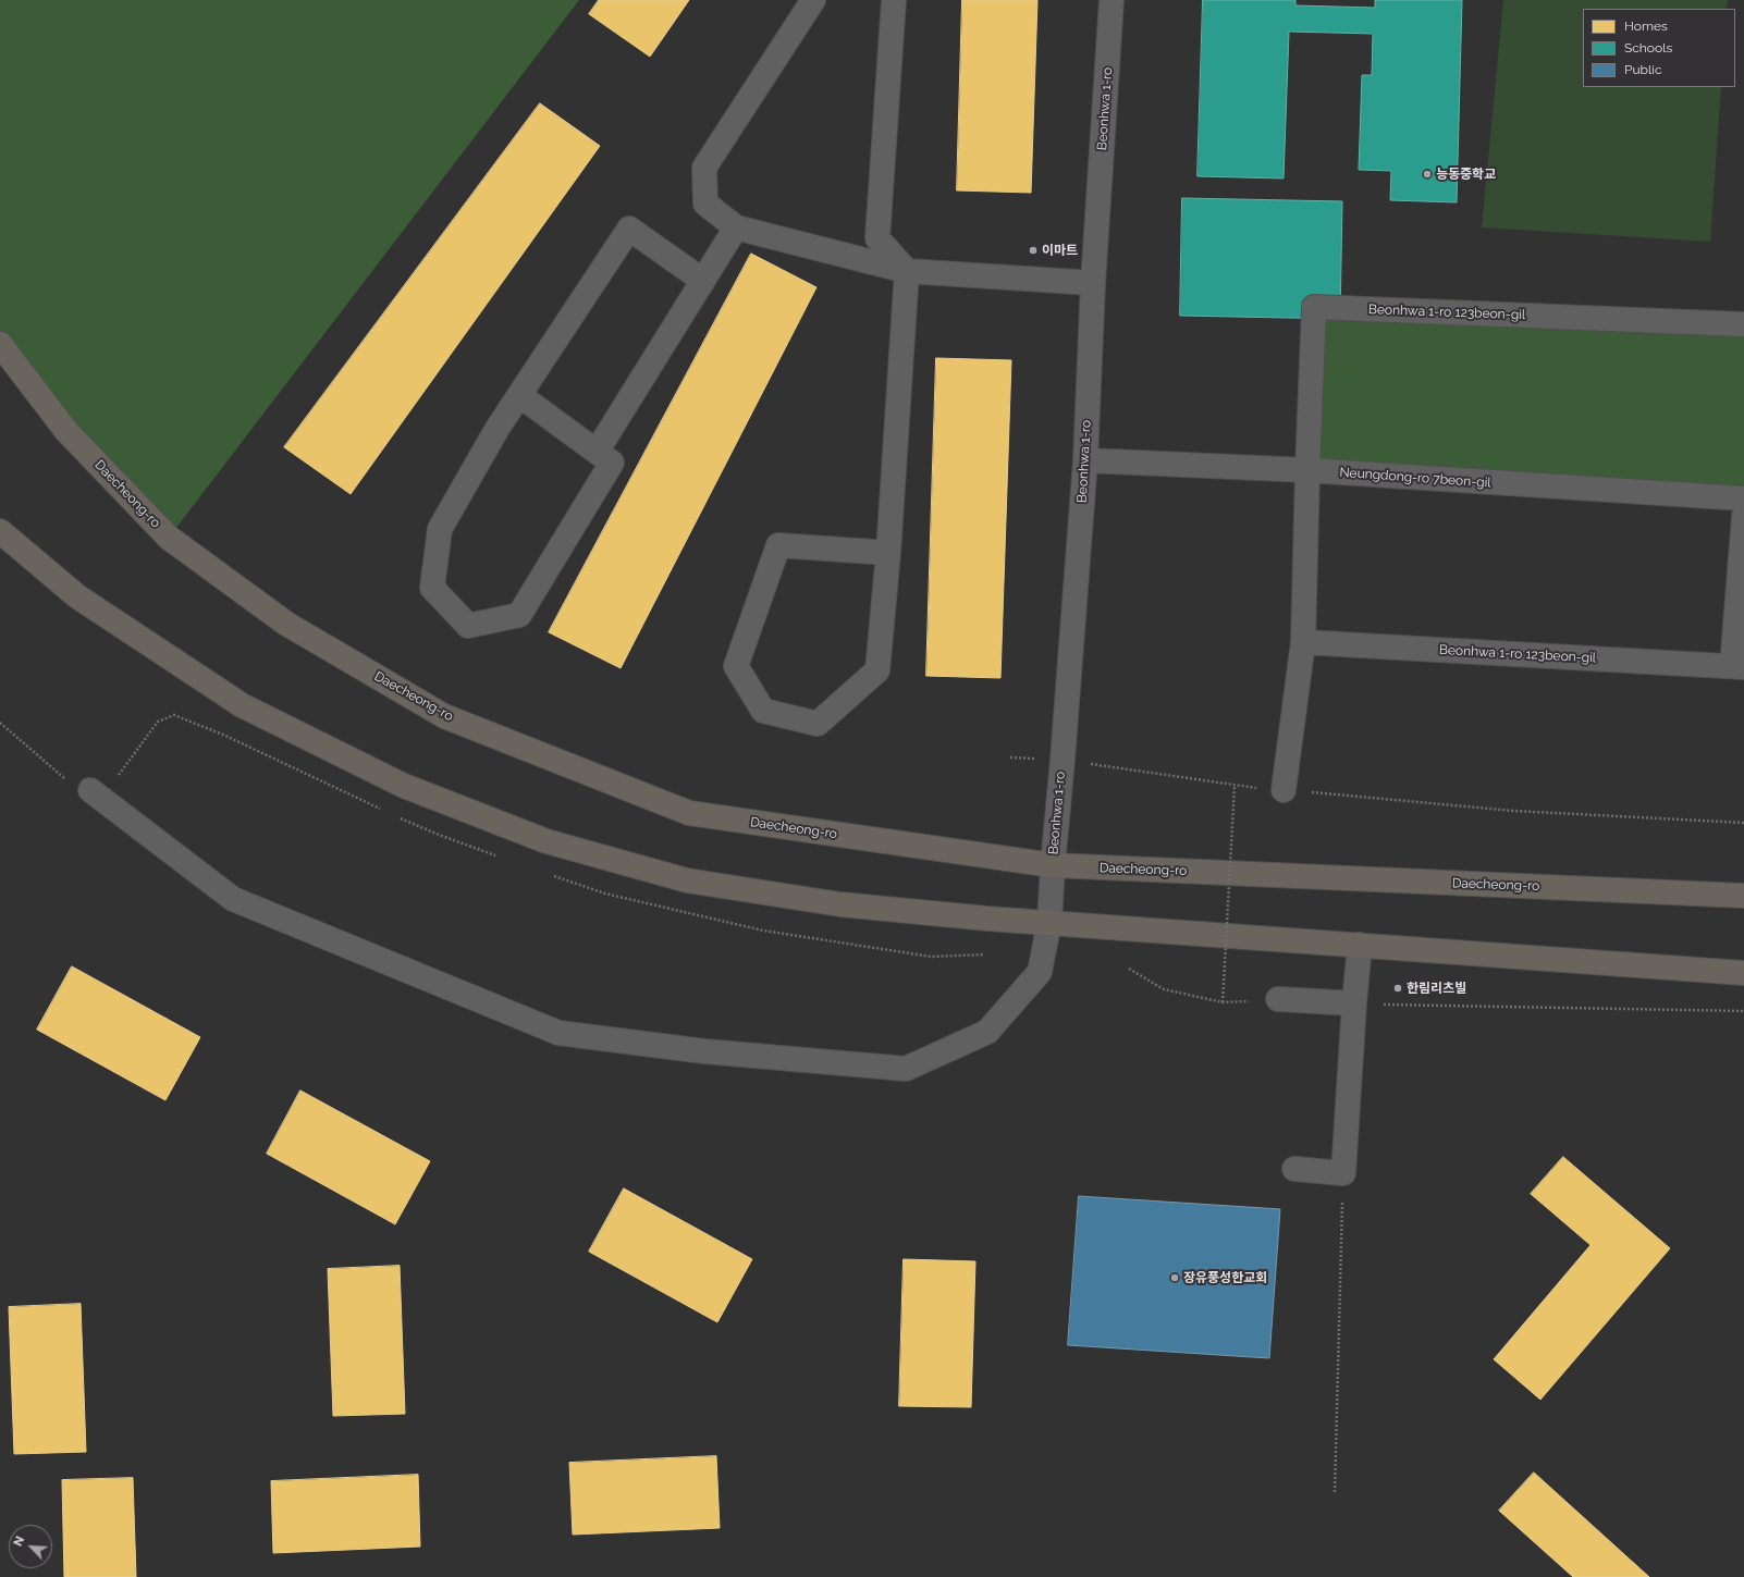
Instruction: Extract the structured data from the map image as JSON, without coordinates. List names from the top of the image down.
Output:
{
  "streets": {
    "main road": ["Daecheong-ro"],
    "street": ["Beonhwa 1-ro", "Beonhwa 1-ro 123beon-gil", "Neungdong-ro 7beon-gil"]
  },
  "crossings": [
    ["Beonhwa 1-ro", "Neungdong-ro 7beon-gil"],
    ["Beonhwa 1-ro", "Daecheong-ro"],
    ["Beonhwa 1-ro 123beon-gil", "Neungdong-ro 7beon-gil"]
  ],
  "places": [
    "능동중학교",
    "이마트",
    "한림리츠빌",
    "장유풍성한교회"
  ],
  "legend": ["Homes", "Schools", "Public"],
  "north": "top left"
}
